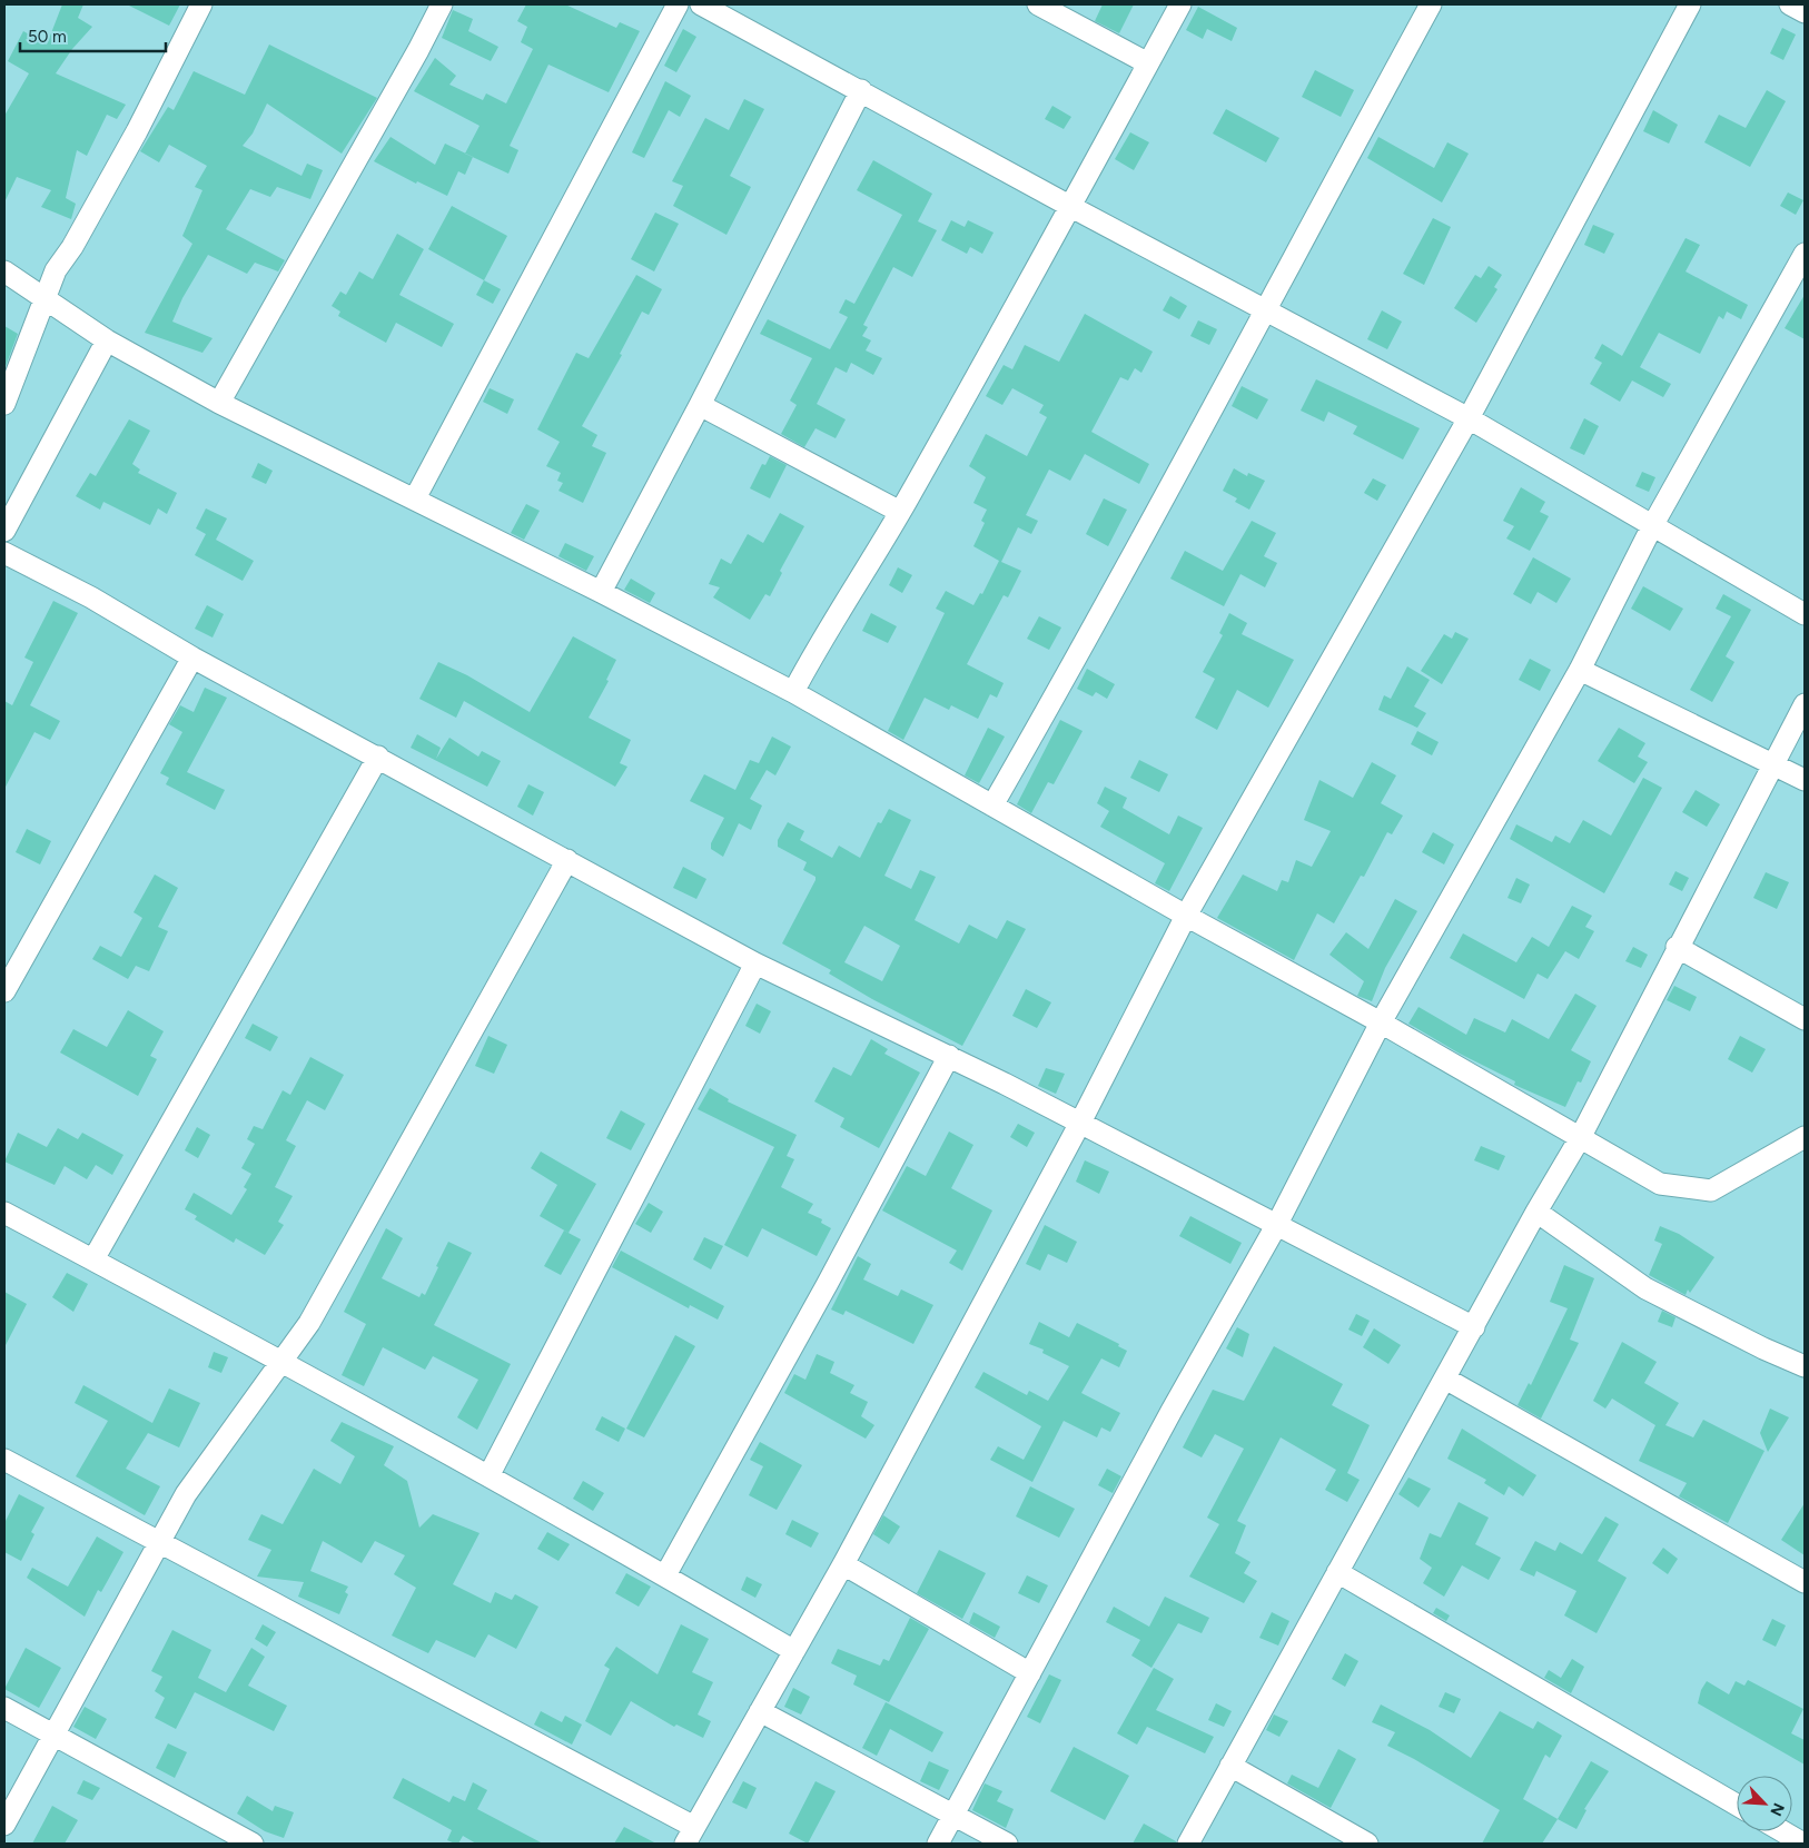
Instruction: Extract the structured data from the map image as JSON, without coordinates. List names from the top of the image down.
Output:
{
  "scale_bar": "50 m",
  "north": "bottom right"
}
